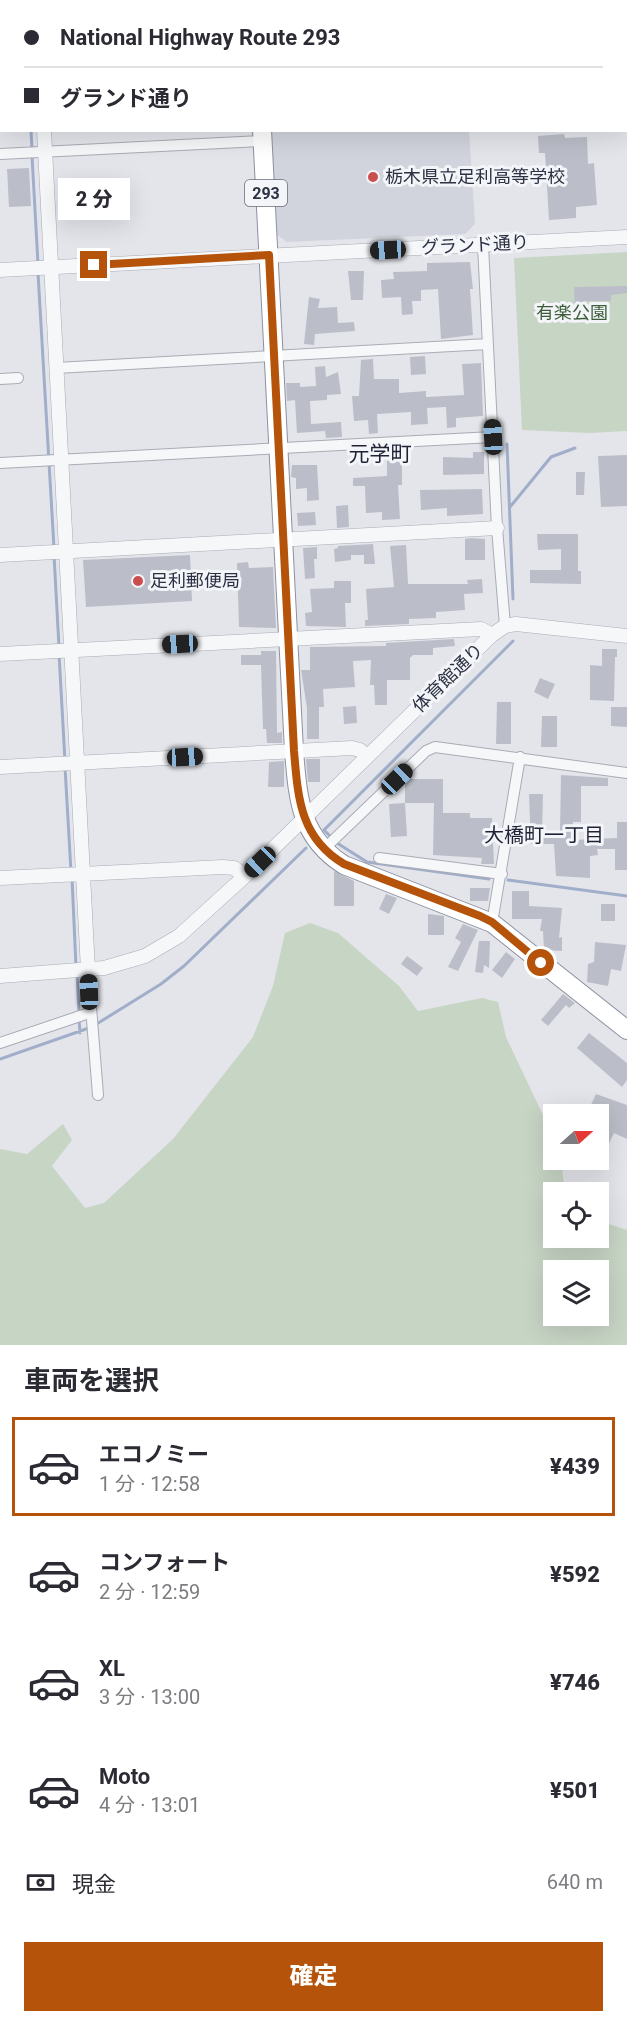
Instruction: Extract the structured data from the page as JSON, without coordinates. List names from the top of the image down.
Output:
{
  "streets": {
    "highway": ["293"],
    "street": ["グランド通り", "体育館通り"]
  },
  "crossings": [
    ["293", "グランド通り"],
    ["293", "体育館通り"]
  ],
  "districts": ["元学町", "大橋町一丁目"],
  "parks": ["有楽公園"],
  "places": ["栃木県立足利高等学校", "足利郵便局"],
  "north": "right",
  "page": {
    "banner": ["National Highway Route 293", "グランド通り"],
    "bubble": "2 分",
    "heading": "車両を選択",
    "list": [
      {
        "name": "エコノミー",
        "note": "1 分 · 12:58",
        "value": "¥439"
      },
      {
        "name": "コンフォート",
        "note": "2 分 · 12:59",
        "value": "¥592"
      },
      {
        "name": "XL",
        "note": "3 分 · 13:00",
        "value": "¥746"
      },
      {
        "name": "Moto",
        "note": "4 分 · 13:01",
        "value": "¥501"
      }
    ],
    "pay": ["現金", "640 m"],
    "buttons": "確定"
  }
}
